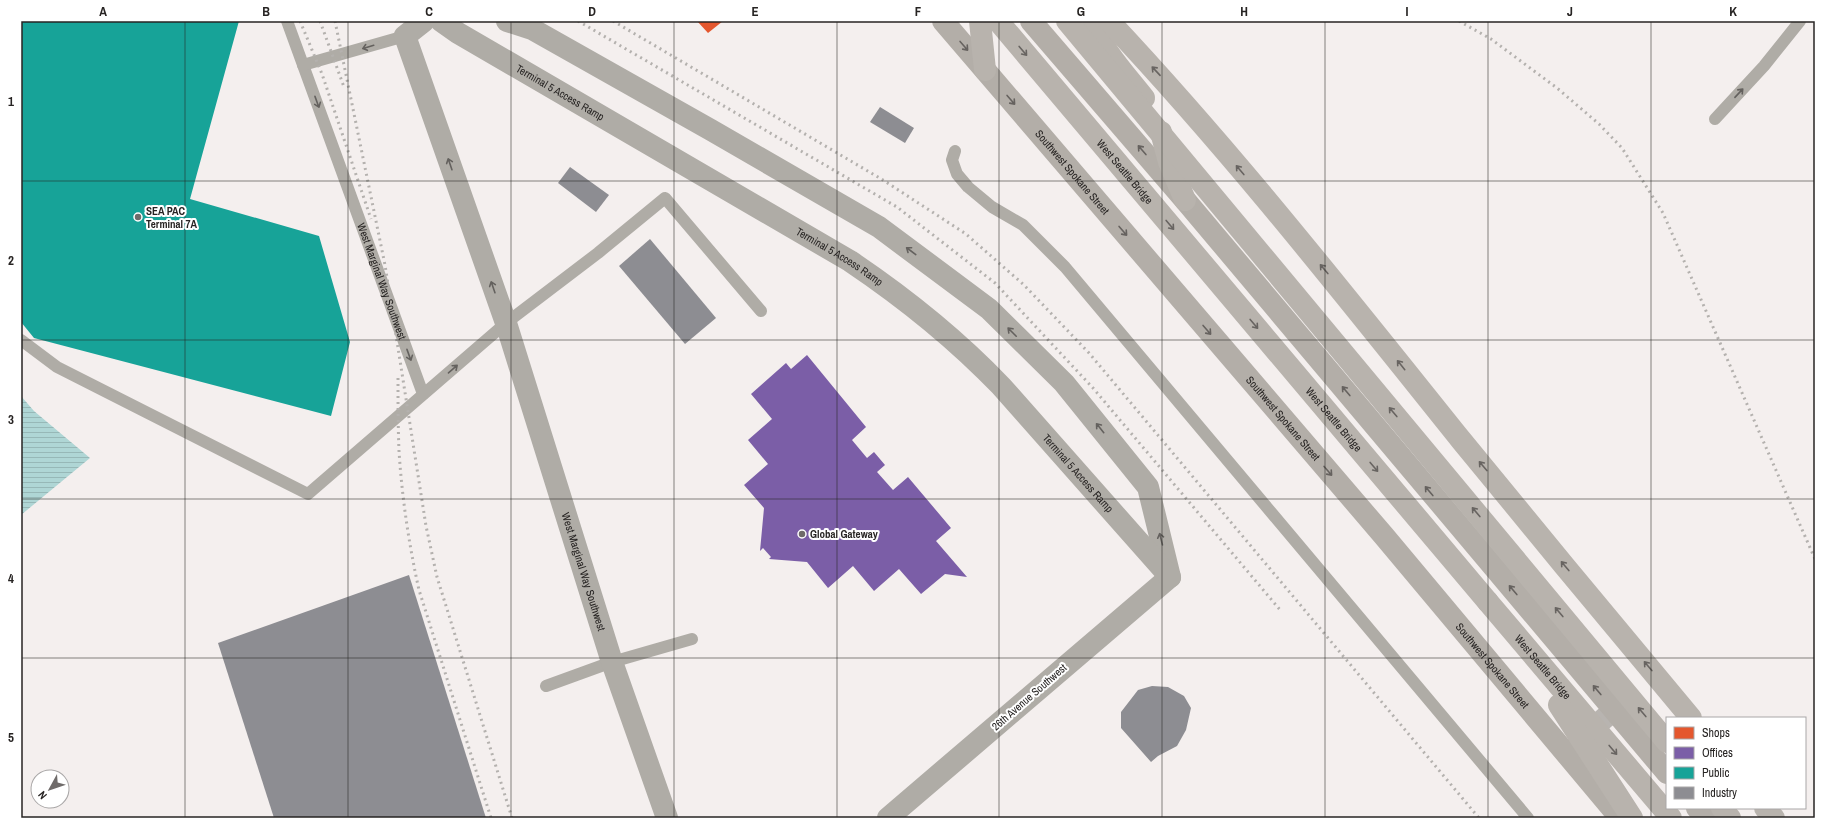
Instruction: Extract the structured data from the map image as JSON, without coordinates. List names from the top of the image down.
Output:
{
  "streets": {
    "highway": ["West Seattle Bridge"],
    "main road": ["Southwest Spokane Street"],
    "street": ["Terminal 5 Access Ramp", "West Marginal Way Southwest", "26th Avenue Southwest"]
  },
  "crossings": [
    ["Terminal 5 Access Ramp", "26th Avenue Southwest"]
  ],
  "places": ["SEA PAC Terminal 7A", "Global Gateway"],
  "legend": [
    "Shops",
    "Offices",
    "Public",
    "Industry"
  ],
  "north": "bottom left",
  "grid": {
    "columns": [
      "A",
      "B",
      "C",
      "D",
      "E",
      "F",
      "G",
      "H",
      "I",
      "J",
      "K"
    ],
    "rows": [
      "1",
      "2",
      "3",
      "4",
      "5"
    ]
  }
}
